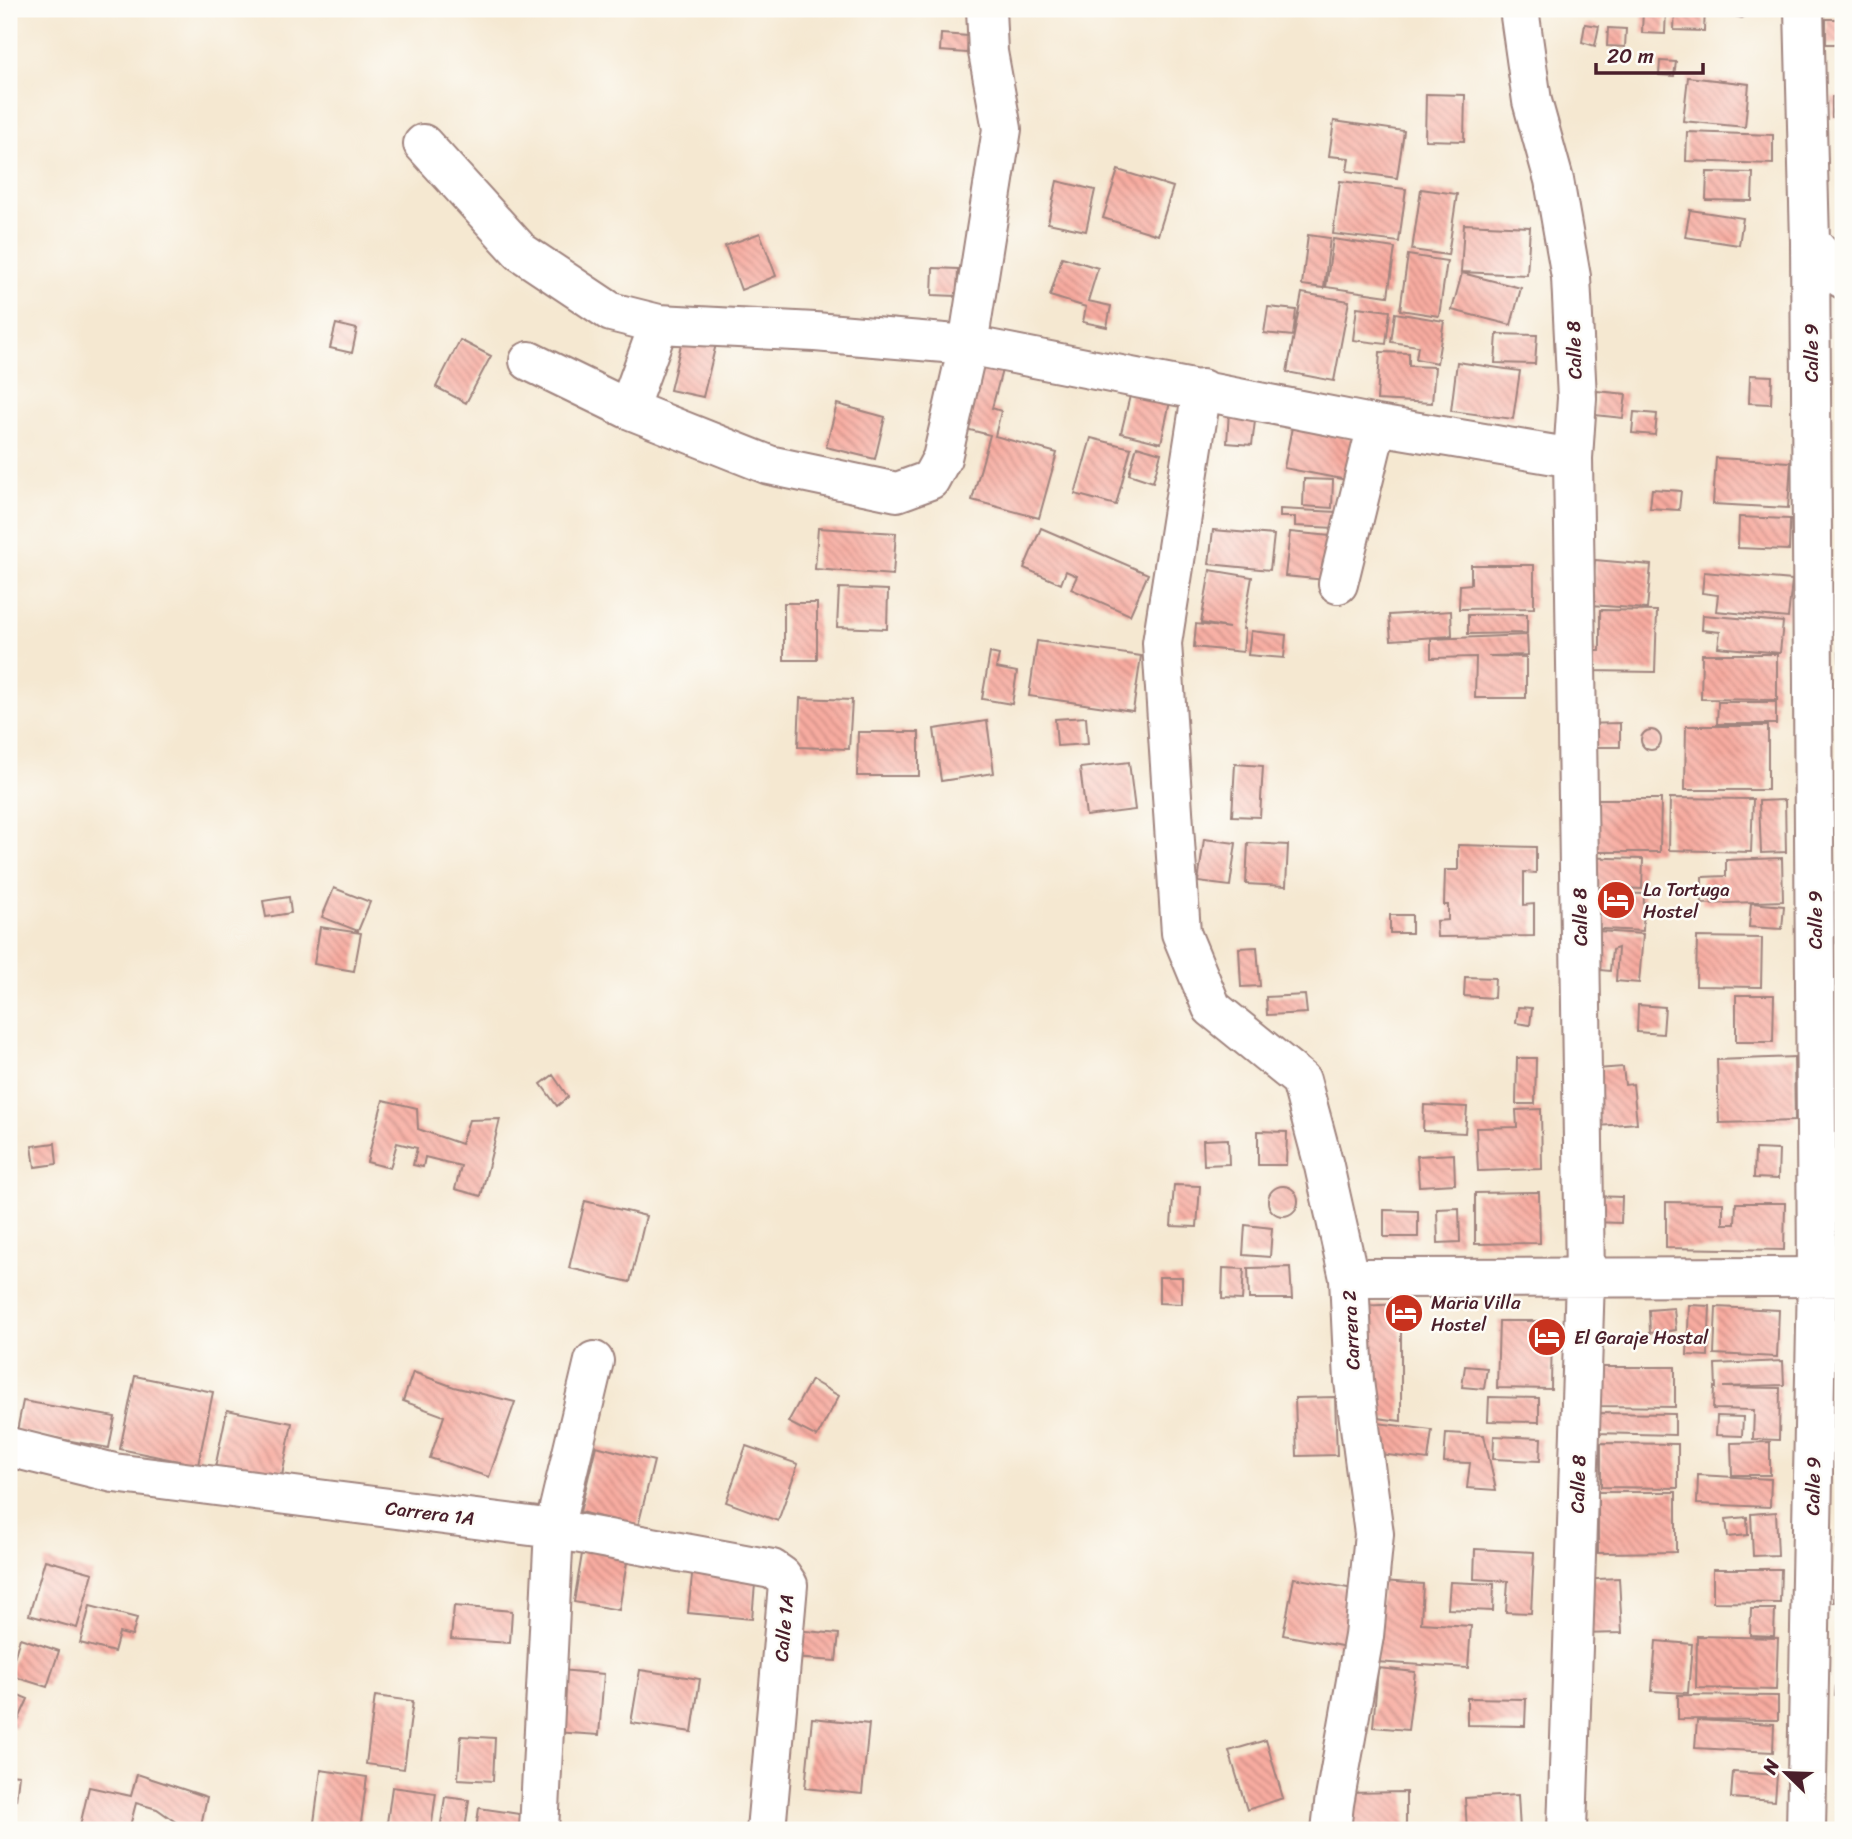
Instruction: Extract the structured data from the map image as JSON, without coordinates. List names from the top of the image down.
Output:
{
  "streets": {
    "street": [
      "Calle 8",
      "Calle 9",
      "Carrera 2",
      "Carrera 1A",
      "Calle 1A"
    ]
  },
  "crossings": [
    ["Calle 8", "Carrera 2"],
    ["Calle 9", "Carrera 2"],
    ["Carrera 1A", "Calle 1A"]
  ],
  "places": {
    "hotel": ["La Tortuga Hostel", "Maria Villa Hostel", "El Garaje Hostal"]
  },
  "scale_bar": "20 m",
  "north": "top left"
}
